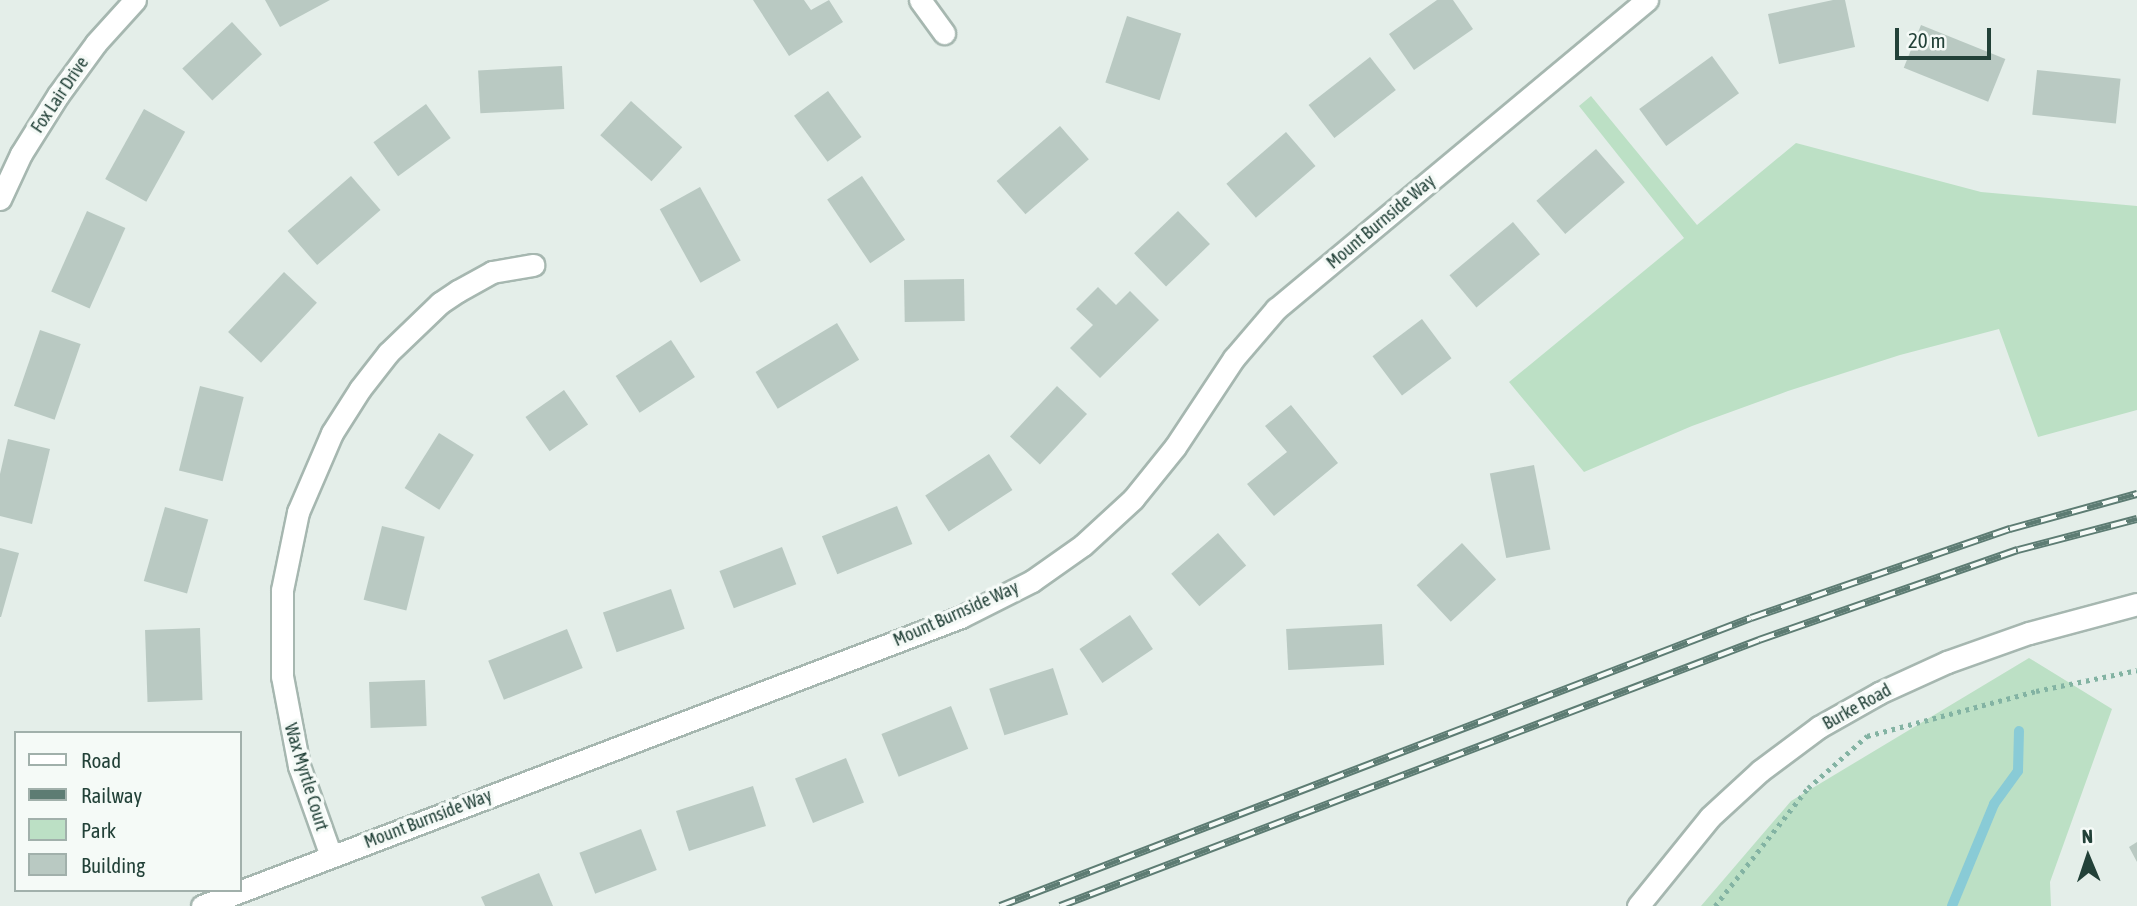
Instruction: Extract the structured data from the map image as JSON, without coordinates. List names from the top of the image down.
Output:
{
  "streets": {
    "street": [
      "Fox Lair Drive",
      "Mount Burnside Way",
      "Burke Road",
      "Wax Myrtle Court"
    ]
  },
  "crossings": [
    ["Mount Burnside Way", "Wax Myrtle Court"]
  ],
  "legend": [
    "Road",
    "Railway",
    "Park",
    "Building"
  ],
  "scale_bar": "20 m",
  "north": "top"
}
